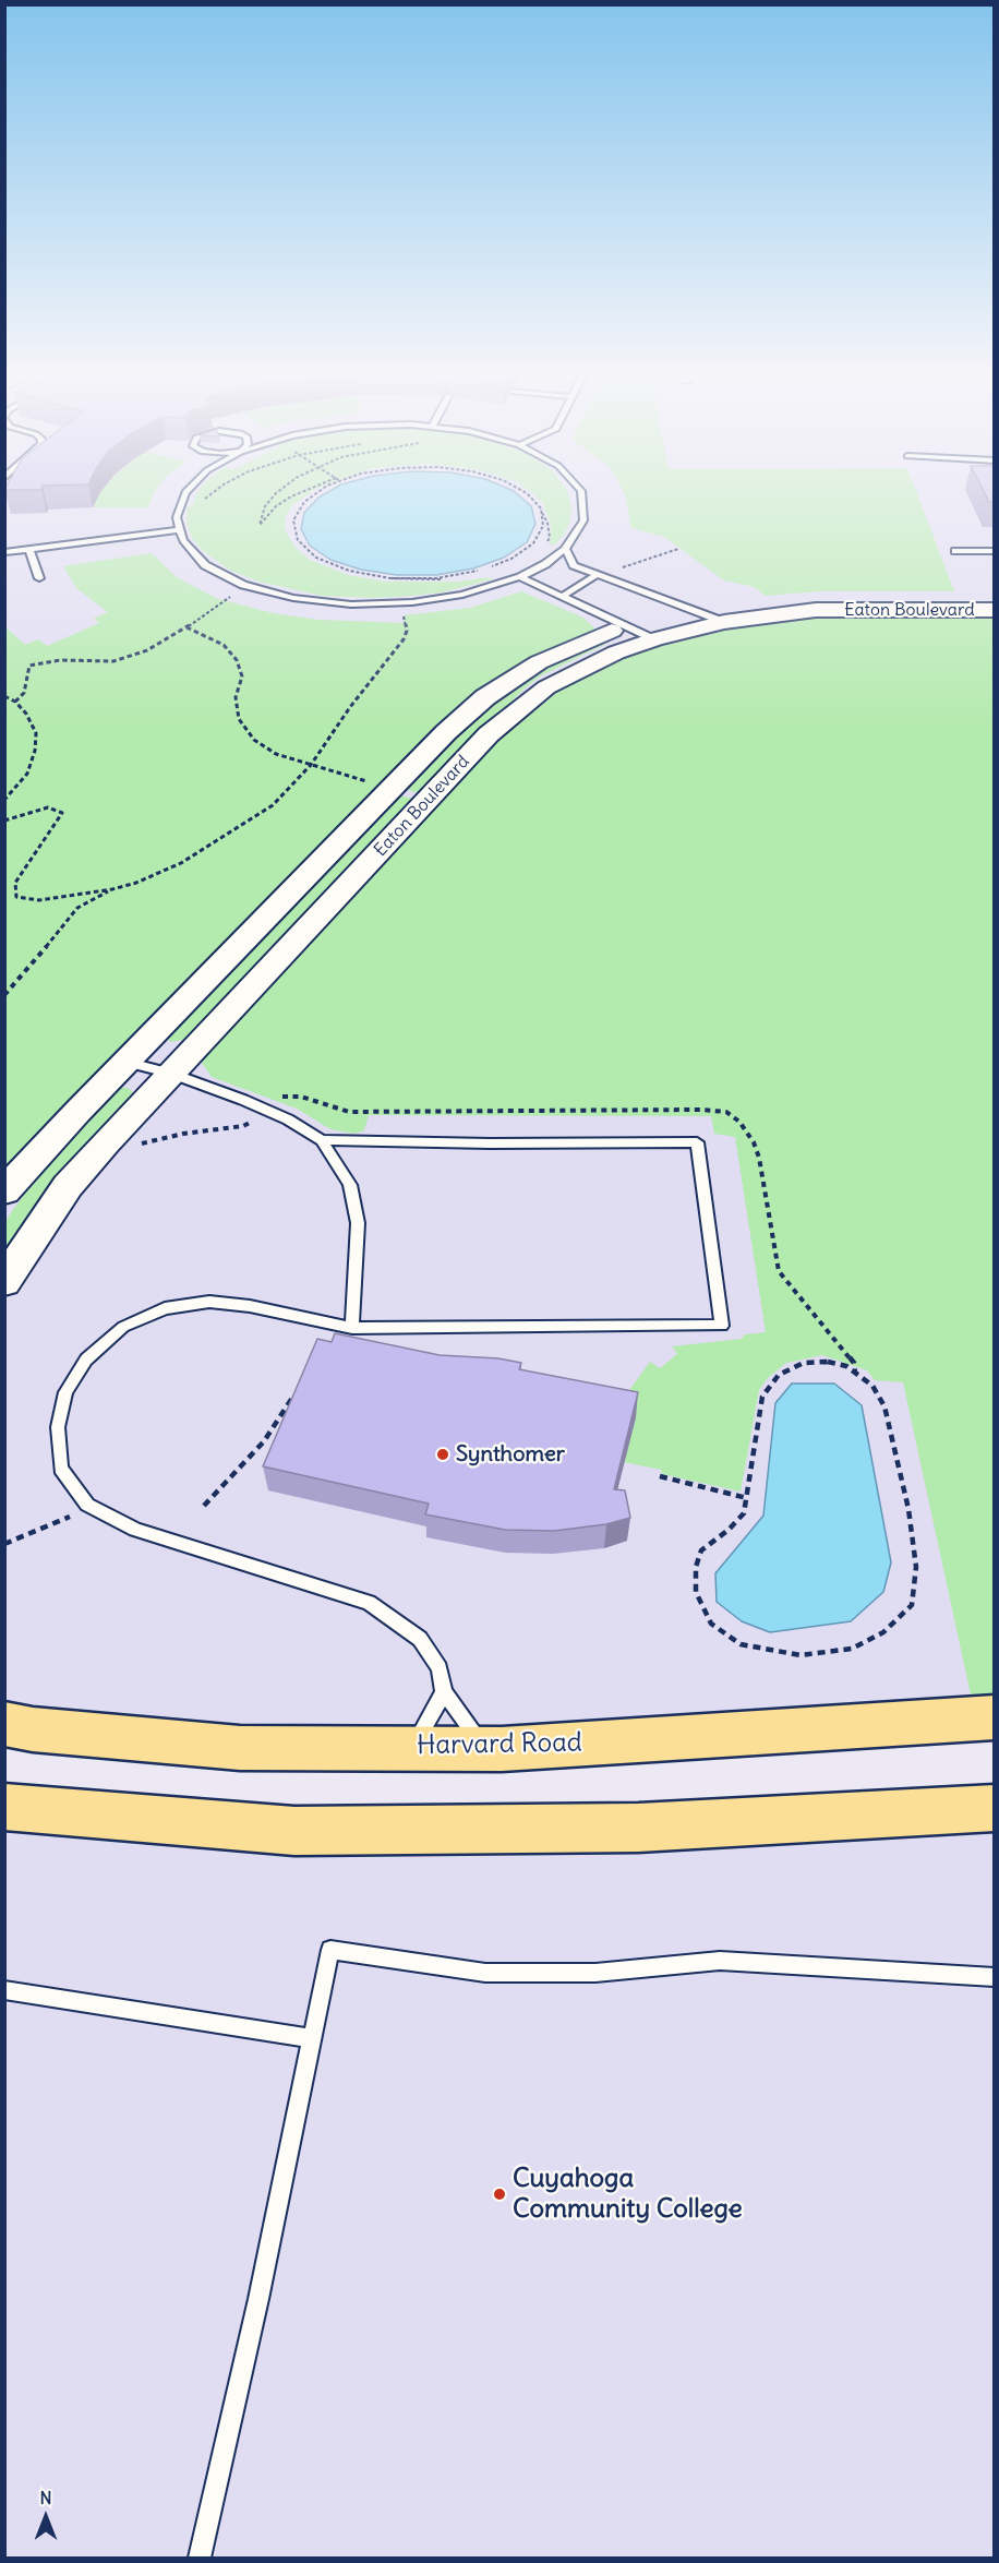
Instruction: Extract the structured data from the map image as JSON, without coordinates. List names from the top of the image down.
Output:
{
  "streets": {
    "main road": ["Harvard Road"],
    "street": ["Eaton Boulevard"]
  },
  "places": ["Synthomer", "Cuyahoga Community College"],
  "north": "top"
}
